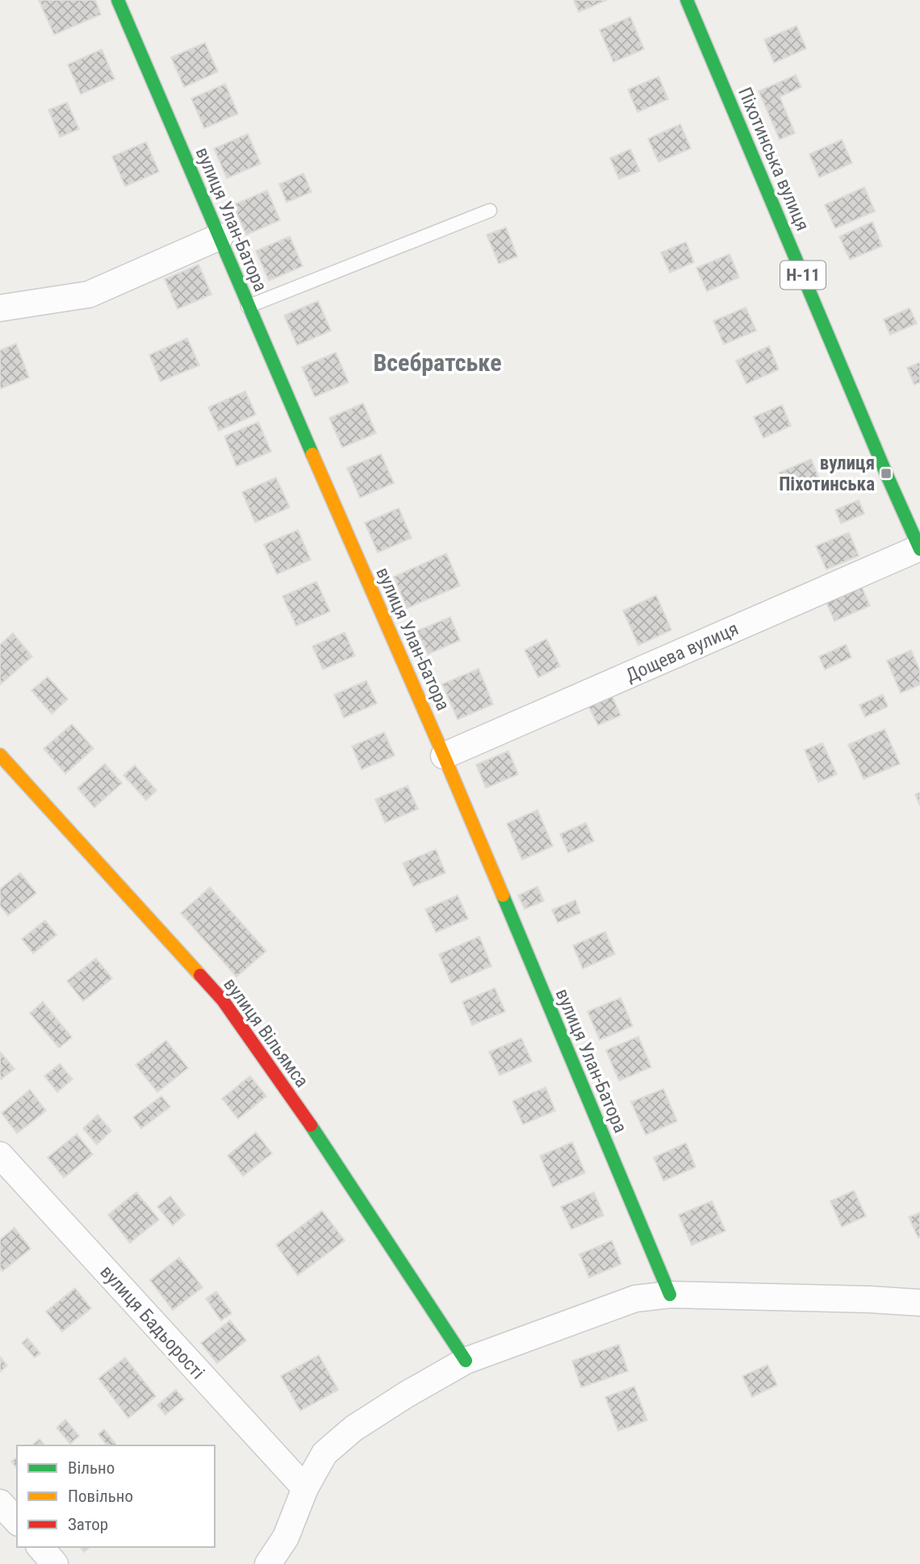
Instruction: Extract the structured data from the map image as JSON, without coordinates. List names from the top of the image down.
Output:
{
  "streets": {
    "street": [
      "Піхотинська вулиця",
      "вулиця Улан-Батора",
      "Н-11",
      "Дощева вулиця",
      "вулиця Вільямса",
      "вулиця Бадьорості"
    ]
  },
  "crossings": [
    ["Піхотинська вулиця", "Дощева вулиця"],
    ["вулиця Улан-Батора", "Дощева вулиця"]
  ],
  "districts": ["Всебратське"],
  "places": {
    "transit": ["вулиця Піхотинська"]
  },
  "legend": ["Вільно", "Повільно", "Затор"]
}
